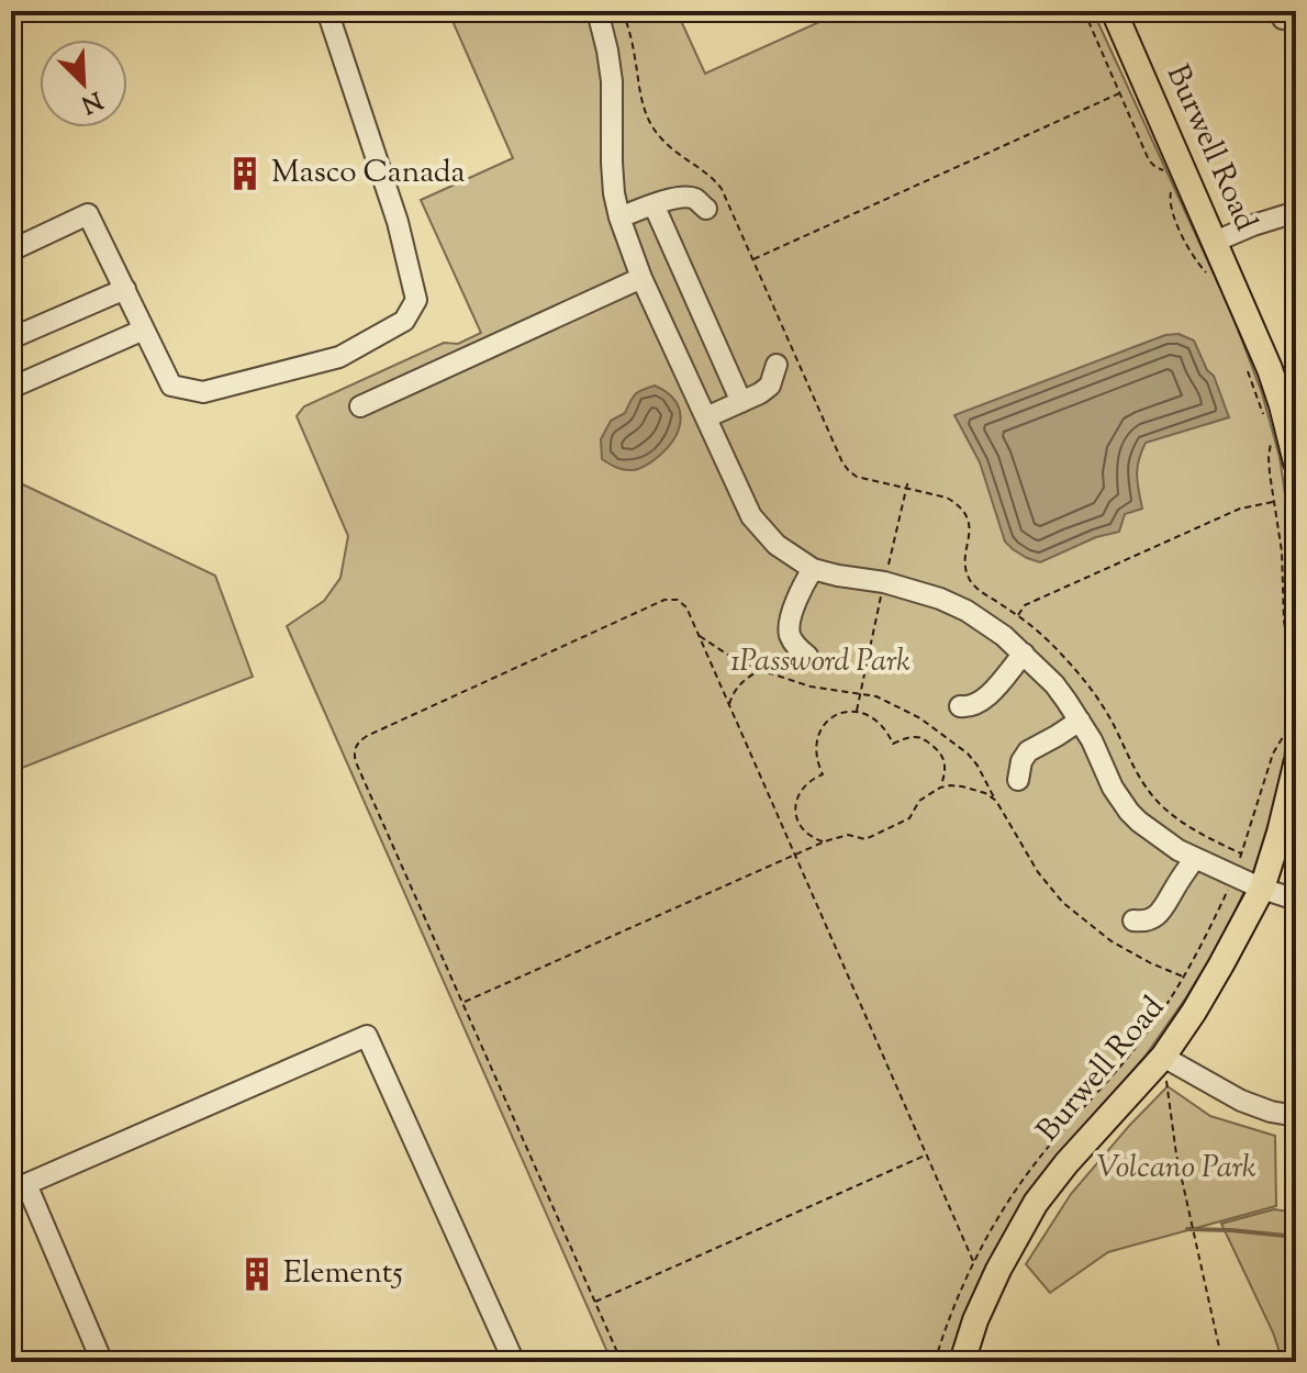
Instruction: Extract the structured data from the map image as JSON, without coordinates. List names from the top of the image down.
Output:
{
  "streets": {
    "main road": ["Burwell Road"]
  },
  "parks": ["1Password Park", "Volcano Park"],
  "places": {
    "building": ["Masco Canada", "Element5"]
  },
  "north": "bottom right"
}
